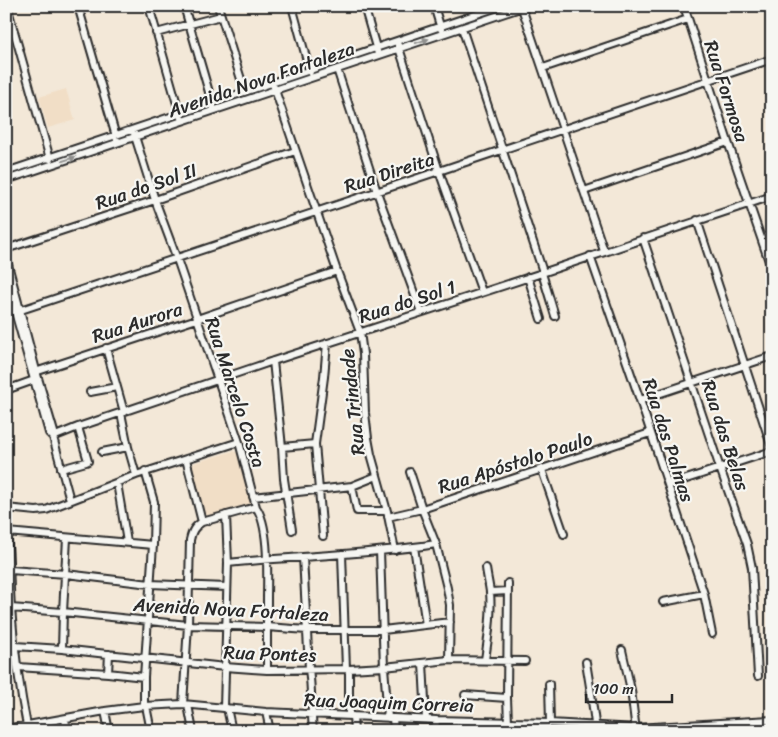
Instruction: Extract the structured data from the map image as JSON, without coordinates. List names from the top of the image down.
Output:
{
  "streets": {
    "street": [
      "Avenida Nova Fortaleza",
      "Rua Formosa",
      "Rua Direita",
      "Rua do Sol II",
      "Rua do Sol 1",
      "Rua Aurora",
      "Rua Marcelo Costa",
      "Rua Trindade",
      "Rua das Belas",
      "Rua das Palmas",
      "Rua Apóstolo Paulo",
      "Rua Pontes",
      "Rua Joaquim Correia"
    ]
  },
  "crossings": [
    ["Avenida Nova Fortaleza", "Rua Marcelo Costa"],
    ["Avenida Nova Fortaleza", "Rua Trindade"],
    ["Rua Formosa", "Rua Direita"],
    ["Rua Formosa", "Rua do Sol 1"],
    ["Rua Direita", "Rua Marcelo Costa"],
    ["Rua Direita", "Rua Trindade"],
    ["Rua do Sol II", "Rua Marcelo Costa"],
    ["Rua do Sol II", "Rua Trindade"],
    ["Rua do Sol 1", "Rua Marcelo Costa"],
    ["Rua do Sol 1", "Rua Trindade"],
    ["Rua do Sol 1", "Rua das Belas"],
    ["Rua do Sol 1", "Rua das Palmas"],
    ["Rua Aurora", "Rua Marcelo Costa"],
    ["Rua Aurora", "Rua Trindade"],
    ["Rua Marcelo Costa", "Rua Pontes"],
    ["Rua Trindade", "Rua Apóstolo Paulo"],
    ["Rua das Palmas", "Rua Apóstolo Paulo"]
  ],
  "scale_bar": "100 m"
}
